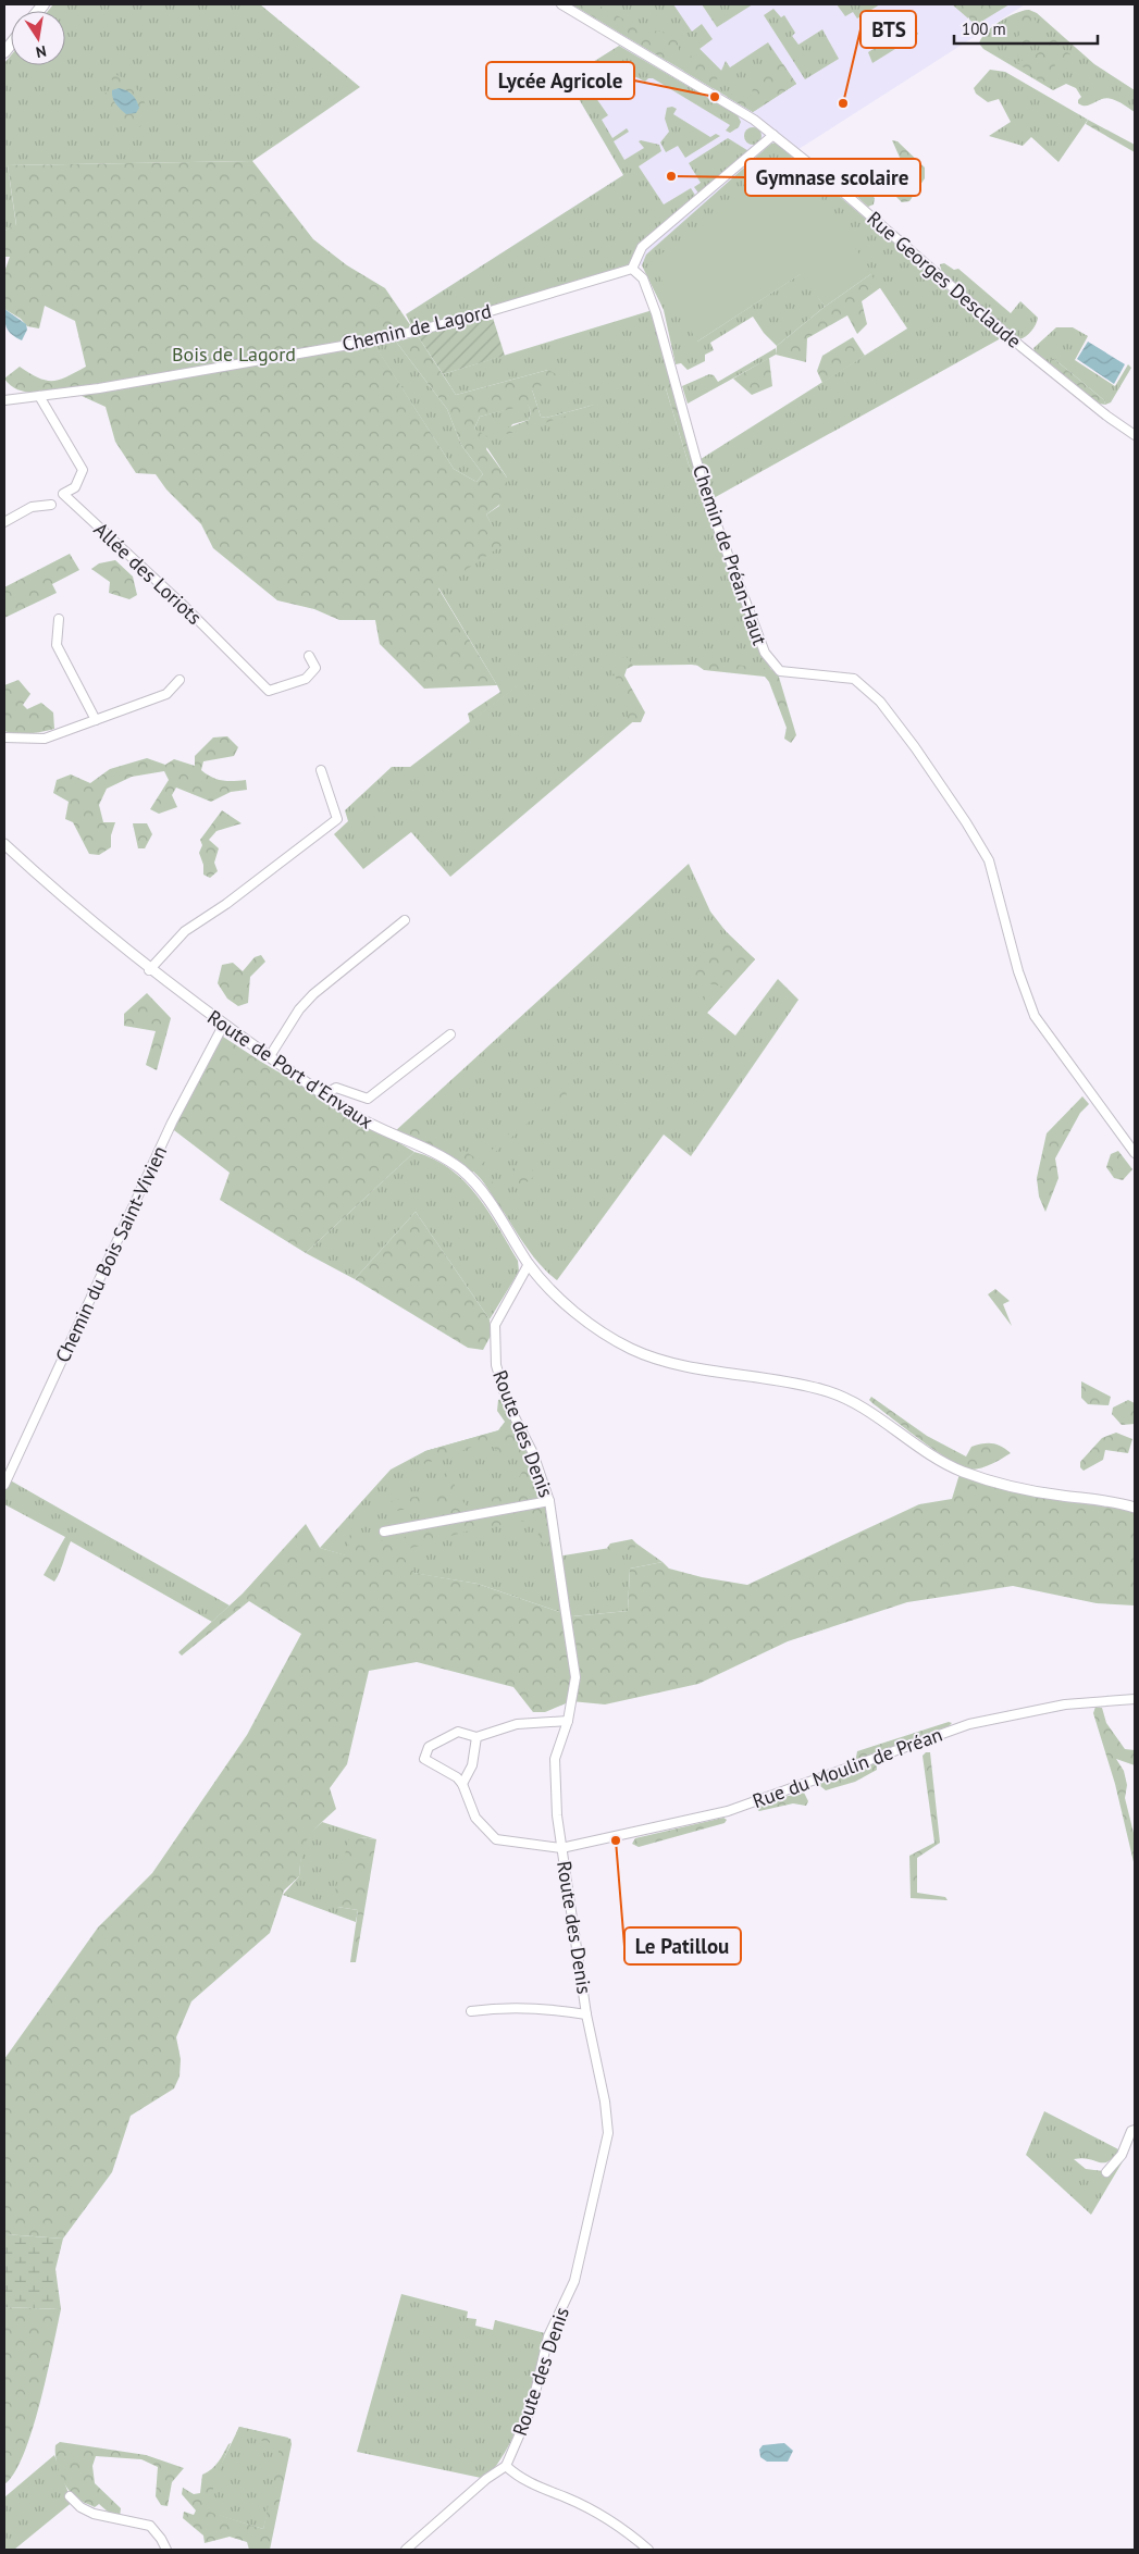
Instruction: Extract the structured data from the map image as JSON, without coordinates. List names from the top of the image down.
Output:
{
  "streets": {
    "street": [
      "Rue Georges Desclaude",
      "Chemin de Lagord",
      "Chemin de Préan-Haut",
      "Allée des Loriots",
      "Route de Port d'Envaux",
      "Chemin du Bois Saint-Vivien",
      "Route des Denis",
      "Rue du Moulin de Préan"
    ]
  },
  "crossings": [
    ["Chemin de Lagord", "Chemin de Préan-Haut"],
    ["Chemin de Lagord", "Allée des Loriots"],
    ["Route de Port d'Envaux", "Chemin du Bois Saint-Vivien"],
    ["Route de Port d'Envaux", "Route des Denis"],
    ["Route des Denis", "Rue du Moulin de Préan"]
  ],
  "parks": ["Bois de Lagord"],
  "places": [
    "Lycée Agricole",
    "BTS",
    "Gymnase scolaire",
    "Le Patillou"
  ],
  "scale_bar": "100 m",
  "north": "bottom"
}
